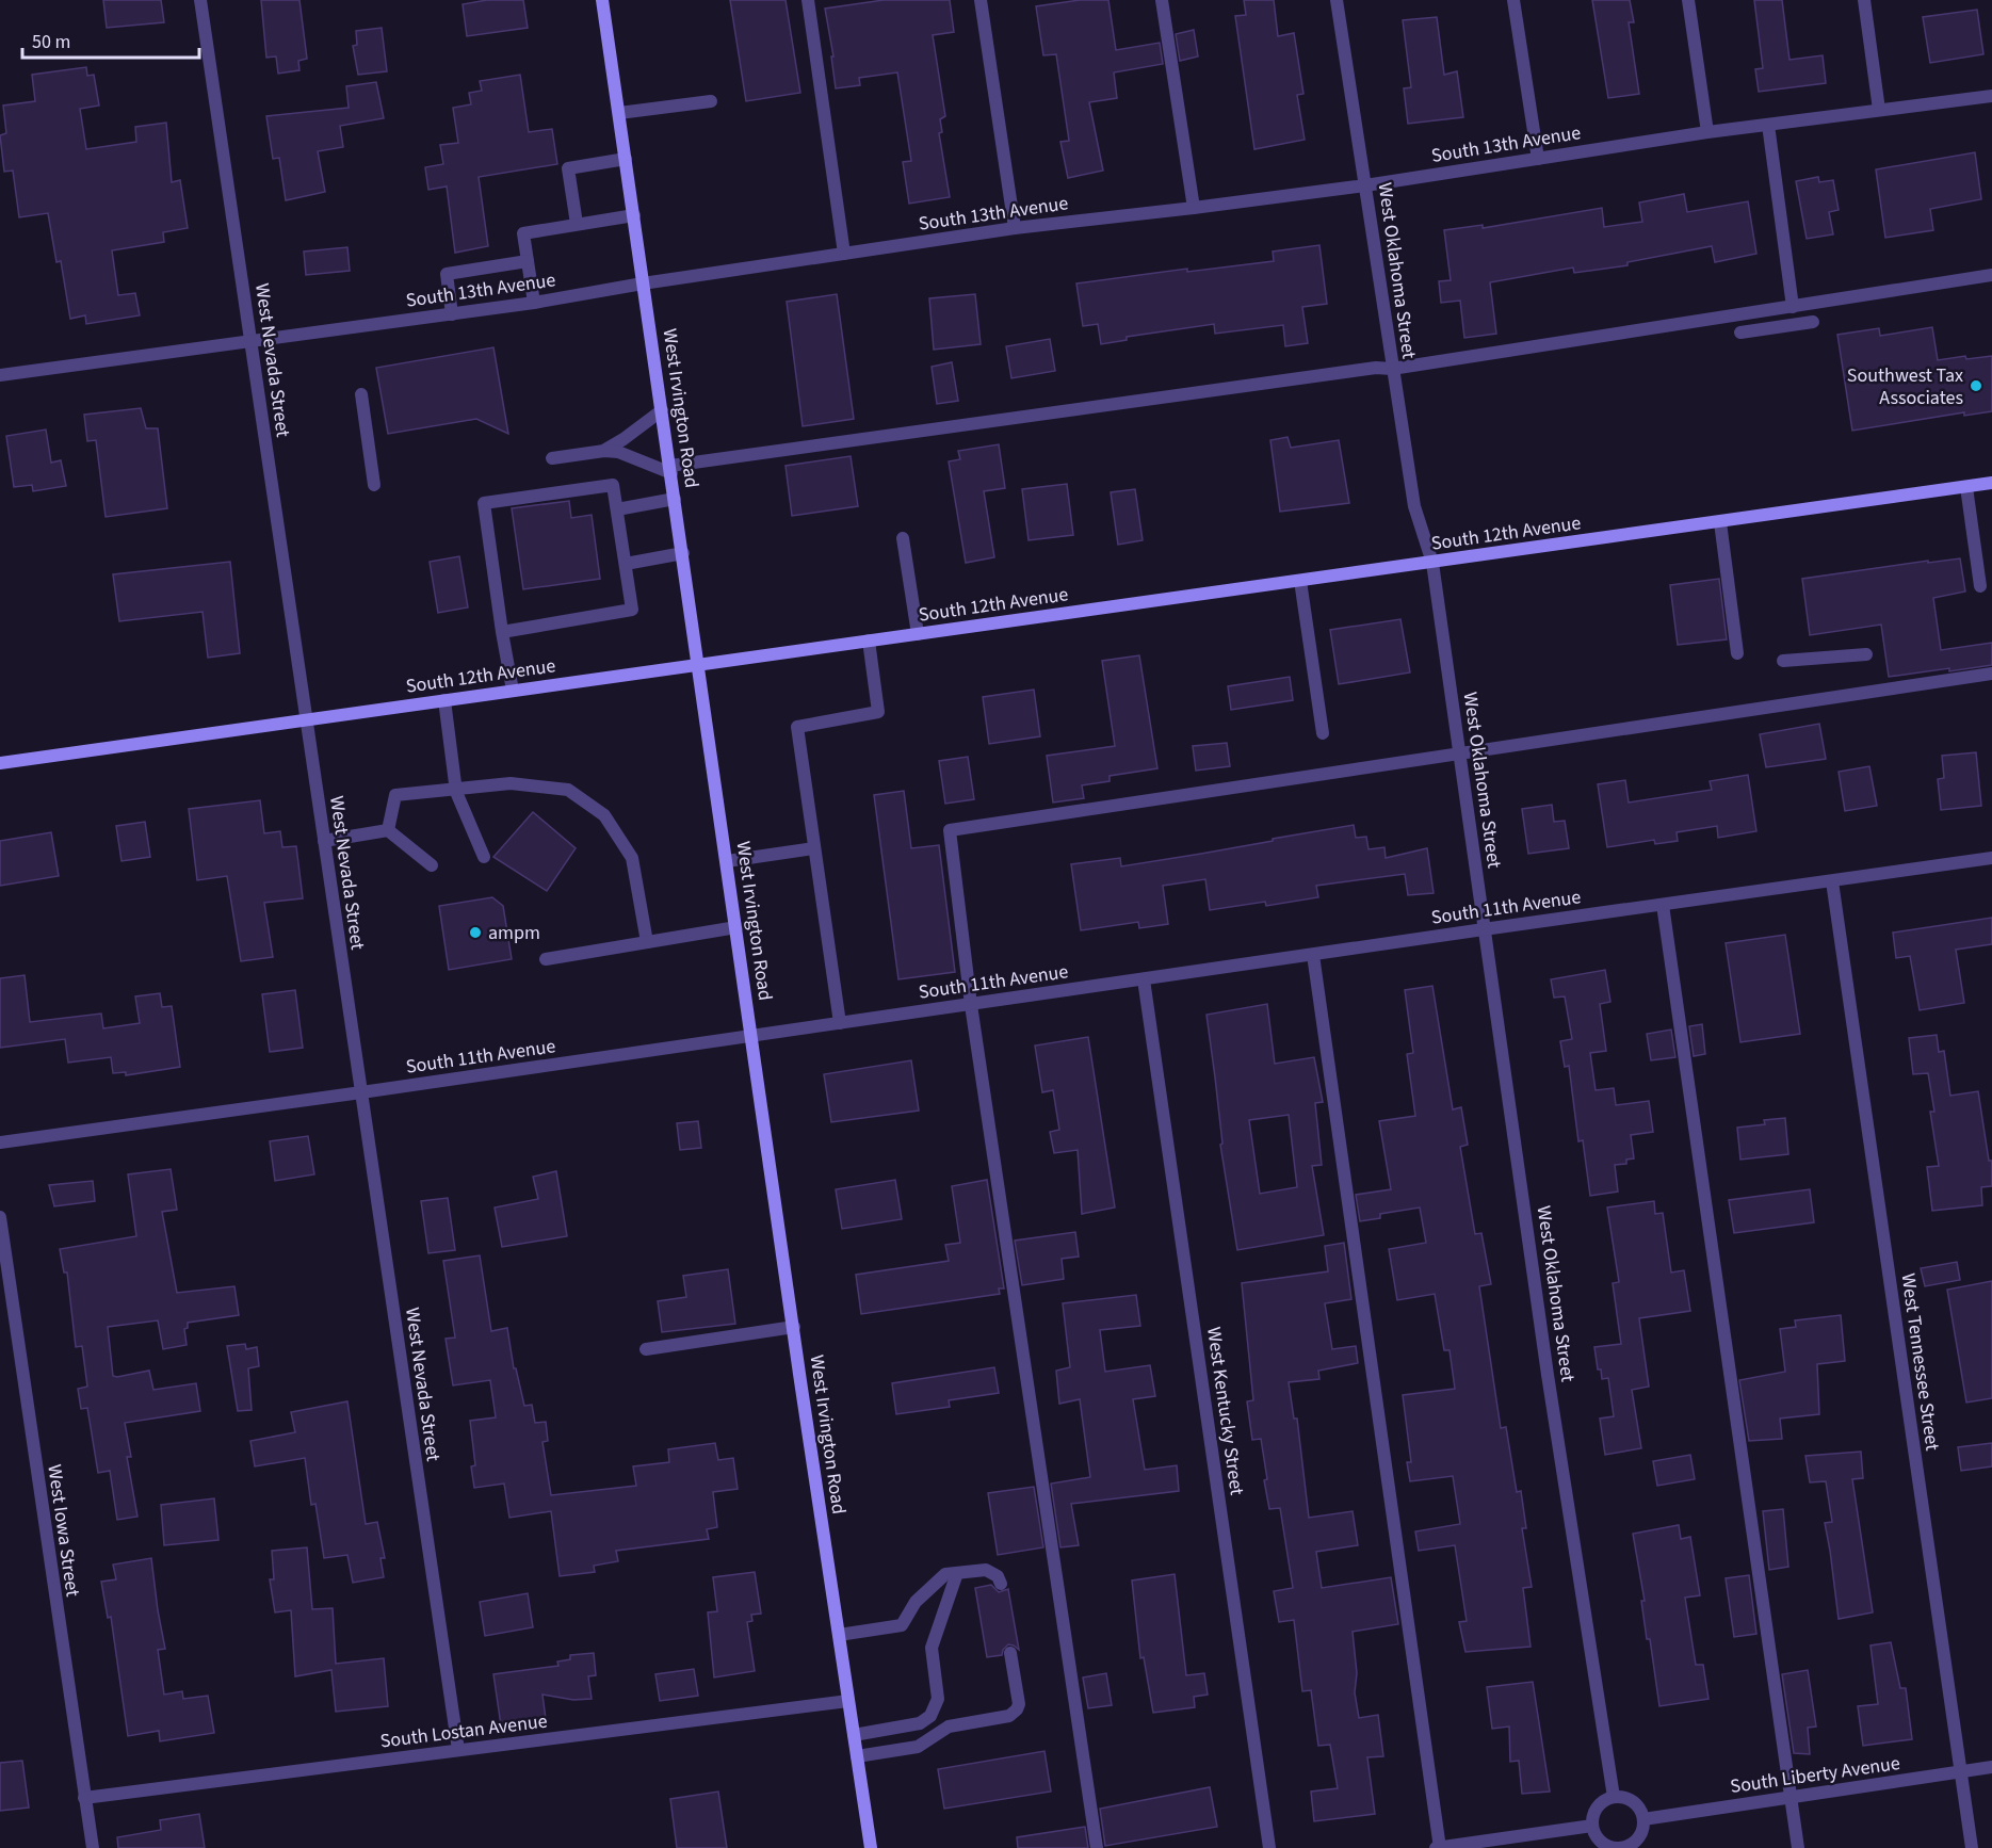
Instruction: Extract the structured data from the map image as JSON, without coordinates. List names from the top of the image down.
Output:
{
  "streets": {
    "main road": ["West Irvington Road", "South 12th Avenue"],
    "street": [
      "South 13th Avenue",
      "West Oklahoma Street",
      "West Nevada Street",
      "South 11th Avenue",
      "West Tennessee Street",
      "West Kentucky Street",
      "West Iowa Street",
      "South Lostan Avenue",
      "South Liberty Avenue"
    ]
  },
  "crossings": [
    ["South 13th Avenue", "West Oklahoma Street"],
    ["South 13th Avenue", "West Nevada Street"],
    ["South 13th Avenue", "West Irvington Road"],
    ["West Oklahoma Street", "South 12th Avenue"],
    ["West Oklahoma Street", "South 11th Avenue"],
    ["West Oklahoma Street", "South Liberty Avenue"],
    ["West Nevada Street", "South 12th Avenue"],
    ["West Nevada Street", "South 11th Avenue"],
    ["West Nevada Street", "South Lostan Avenue"],
    ["West Irvington Road", "South 12th Avenue"],
    ["West Irvington Road", "South 11th Avenue"],
    ["West Irvington Road", "South Lostan Avenue"],
    ["South 11th Avenue", "West Tennessee Street"],
    ["South 11th Avenue", "West Kentucky Street"],
    ["West Tennessee Street", "South Liberty Avenue"],
    ["West Iowa Street", "South Lostan Avenue"]
  ],
  "places": ["Southwest Tax Associates", "ampm"],
  "scale_bar": "50 m"
}
